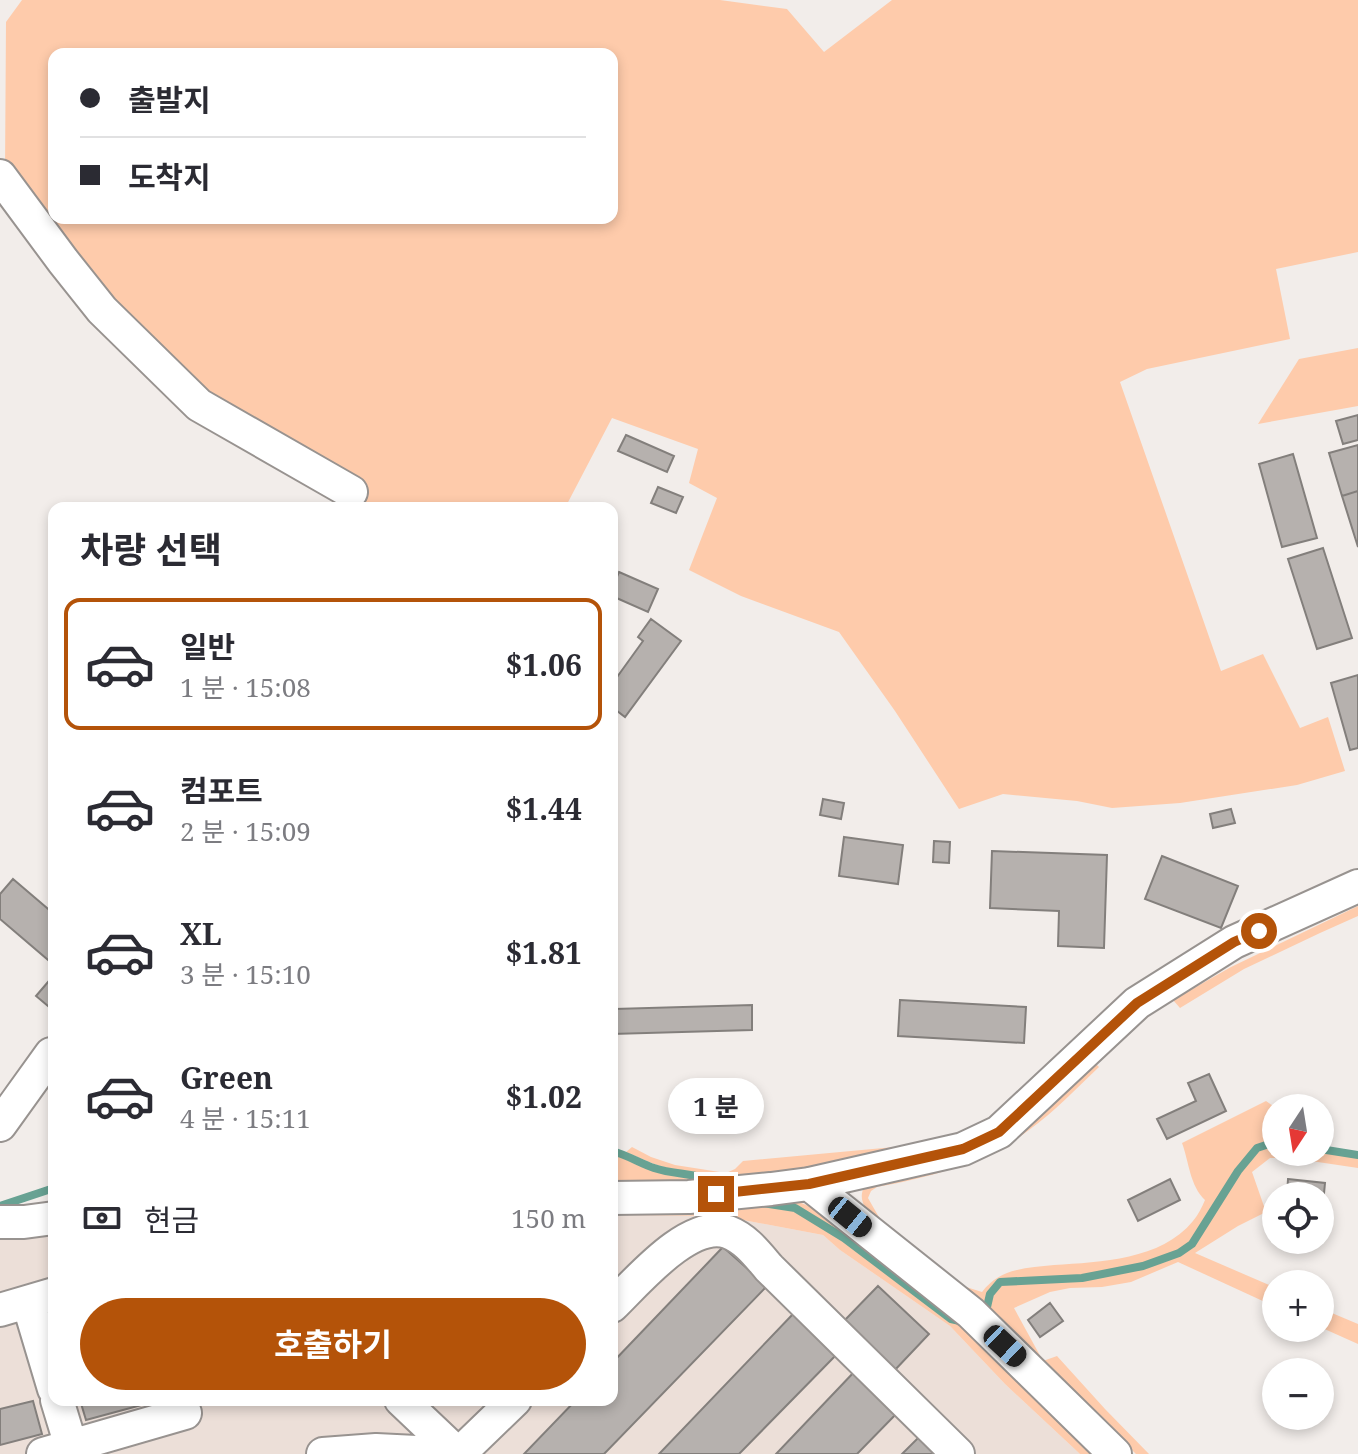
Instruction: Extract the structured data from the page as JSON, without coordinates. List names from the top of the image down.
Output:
{
  "north": "bottom",
  "page": {
    "banner": ["출발지", "도착지"],
    "heading": "차량 선택",
    "list": [
      {
        "name": "일반",
        "note": "1 분 · 15:08",
        "value": "$1.06"
      },
      {
        "name": "컴포트",
        "note": "2 분 · 15:09",
        "value": "$1.44"
      },
      {
        "name": "XL",
        "note": "3 분 · 15:10",
        "value": "$1.81"
      },
      {
        "name": "Green",
        "note": "4 분 · 15:11",
        "value": "$1.02"
      }
    ],
    "bubble": "1 분",
    "map_buttons": ["+", "−"],
    "pay": ["현금", "150 m"],
    "buttons": "호출하기"
  }
}
